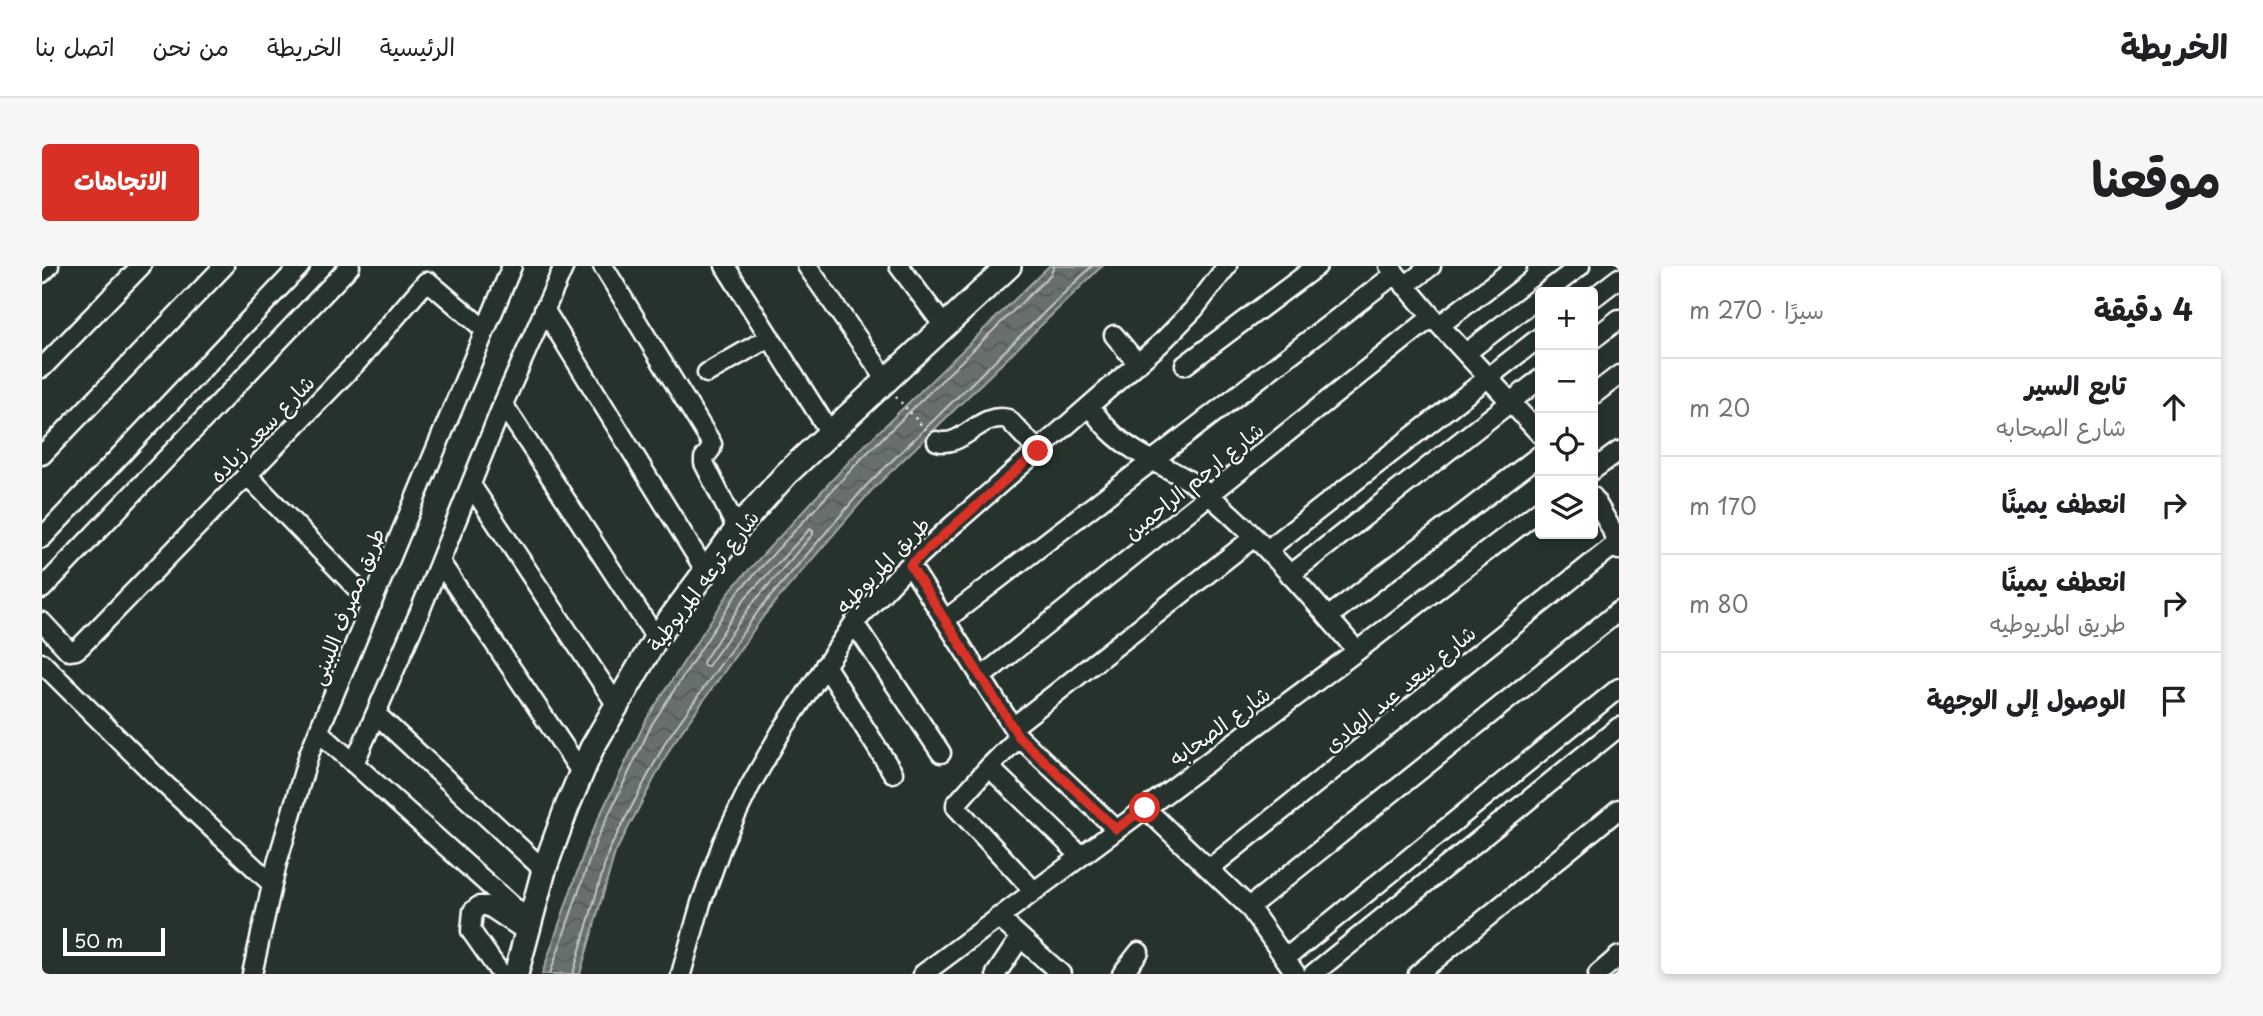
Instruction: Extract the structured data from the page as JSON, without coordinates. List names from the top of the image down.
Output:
{
  "streets": {
    "main road": ["شارع ترعه المريوطية"],
    "street": [
      "شارع سعد زياده",
      "شارع ارحم الراحمين",
      "طريق المريوطيه",
      "طريق مصرف اللبينى",
      "شارع سعد عبد الهادى",
      "شارع الصحابه"
    ]
  },
  "crossings": [
    ["شارع سعد زياده", "طريق مصرف اللبينى"]
  ],
  "scale_bar": "50 m",
  "page": {
    "header": "الخريطة",
    "nav": [
      "الرئيسية",
      "الخريطة",
      "من نحن",
      "اتصل بنا"
    ],
    "title": "موقعنا",
    "buttons": "الاتجاهات",
    "heading": ["4 دقيقة", "سيرًا · 270 m"],
    "map_buttons": ["+", "−"],
    "list": [
      ["تابع السير", "شارع الصحابه", "20 m"],
      ["انعطف يمينًا", "170 m"],
      ["انعطف يمينًا", "طريق المريوطيه", "80 m"],
      "الوصول إلى الوجهة"
    ],
    "scale": "50 m"
  }
}
